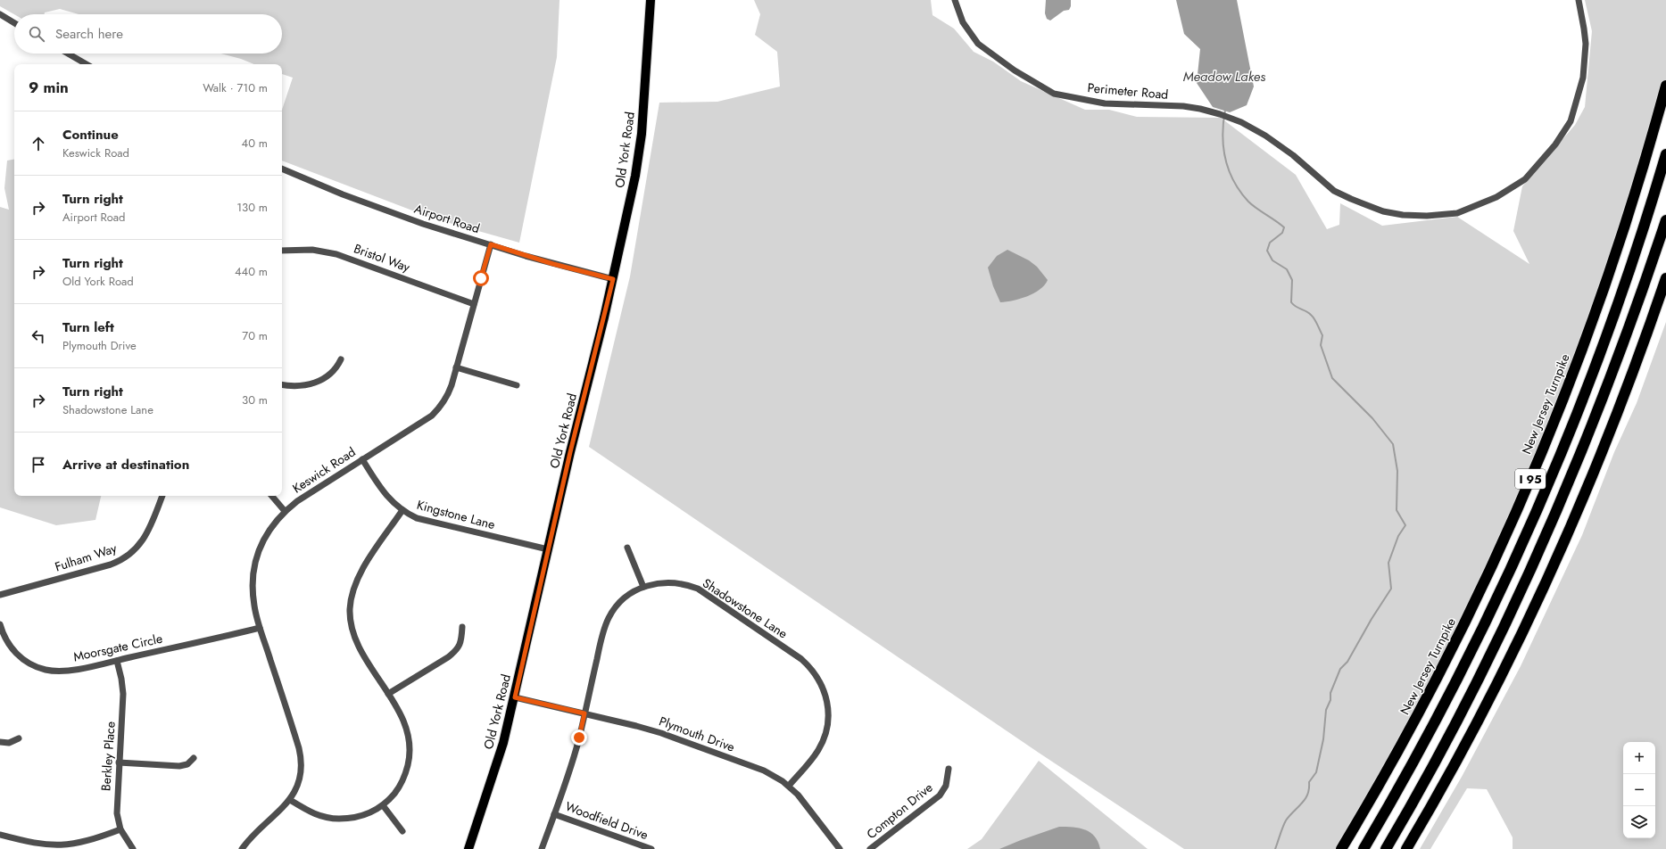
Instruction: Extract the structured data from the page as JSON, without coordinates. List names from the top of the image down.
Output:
{
  "streets": {
    "highway": ["New Jersey Turnpike", "I 95"],
    "main road": ["Old York Road"],
    "street": [
      "Perimeter Road",
      "Airport Road",
      "Bristol Way",
      "Keswick Road",
      "Kingstone Lane",
      "Fulham Way",
      "Shadowstone Lane",
      "Moorsgate Circle",
      "Plymouth Drive",
      "Berkley Place",
      "Compton Drive",
      "Woodfield Drive"
    ]
  },
  "crossings": [
    ["Old York Road", "Airport Road"],
    ["Old York Road", "Kingstone Lane"],
    ["Old York Road", "Plymouth Drive"],
    ["Airport Road", "Keswick Road"],
    ["Bristol Way", "Keswick Road"],
    ["Keswick Road", "Kingstone Lane"],
    ["Keswick Road", "Moorsgate Circle"],
    ["Shadowstone Lane", "Plymouth Drive"],
    ["Shadowstone Lane", "Woodfield Drive"],
    ["Moorsgate Circle", "Berkley Place"]
  ],
  "water": ["Meadow Lakes"],
  "page": {
    "search": "Search here",
    "heading": ["9 min", "Walk · 710 m"],
    "list": [
      ["Continue", "Keswick Road", "40 m"],
      ["Turn right", "Airport Road", "130 m"],
      ["Turn right", "Old York Road", "440 m"],
      ["Turn left", "Plymouth Drive", "70 m"],
      ["Turn right", "Shadowstone Lane", "30 m"],
      "Arrive at destination"
    ],
    "map_buttons": ["+", "−"]
  }
}
